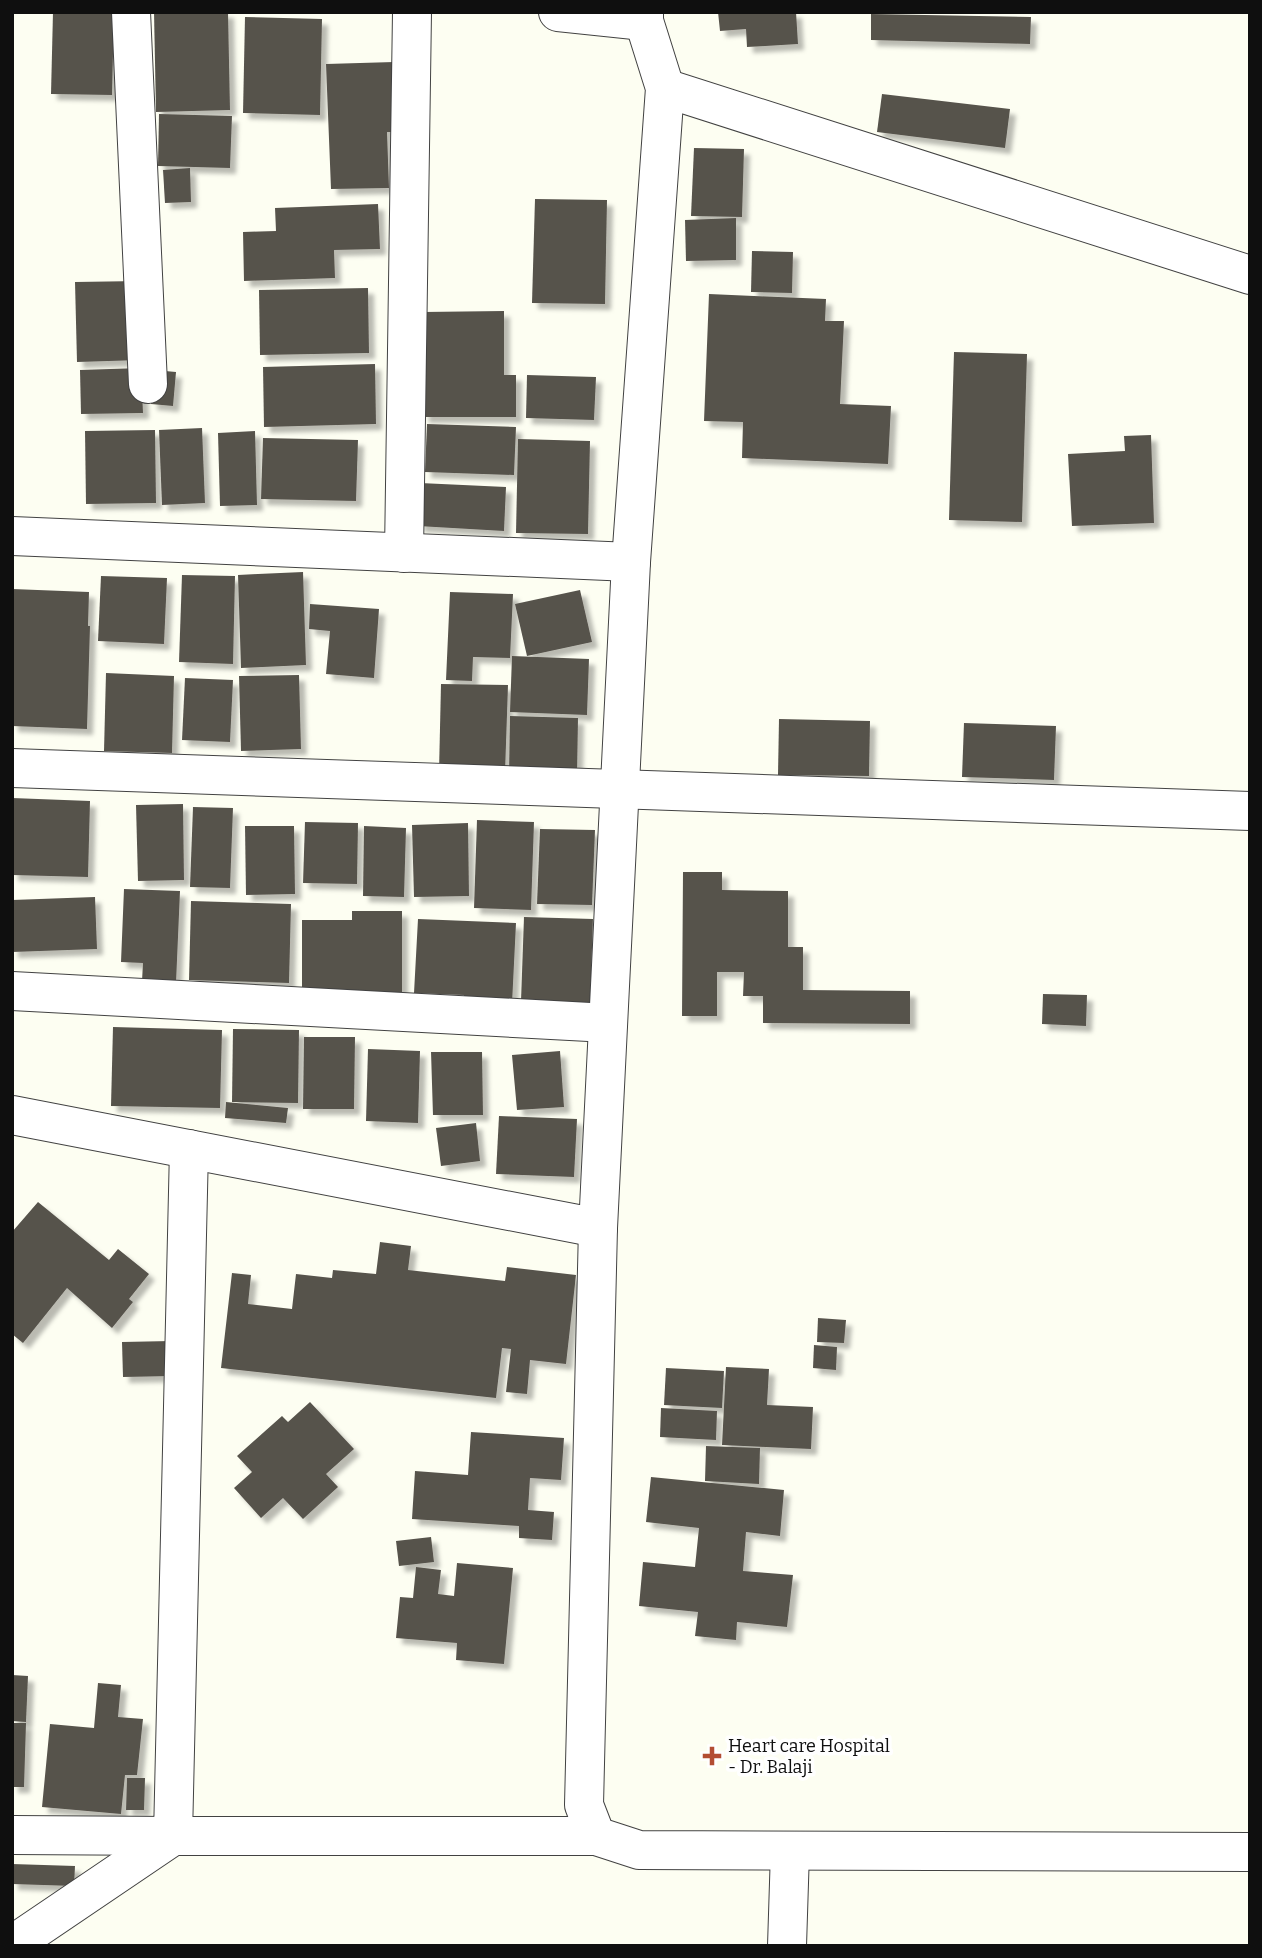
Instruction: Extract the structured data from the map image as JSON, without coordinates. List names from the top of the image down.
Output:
{
  "places": {
    "health": ["Heart care Hospital - Dr. Balaji"]
  }
}
